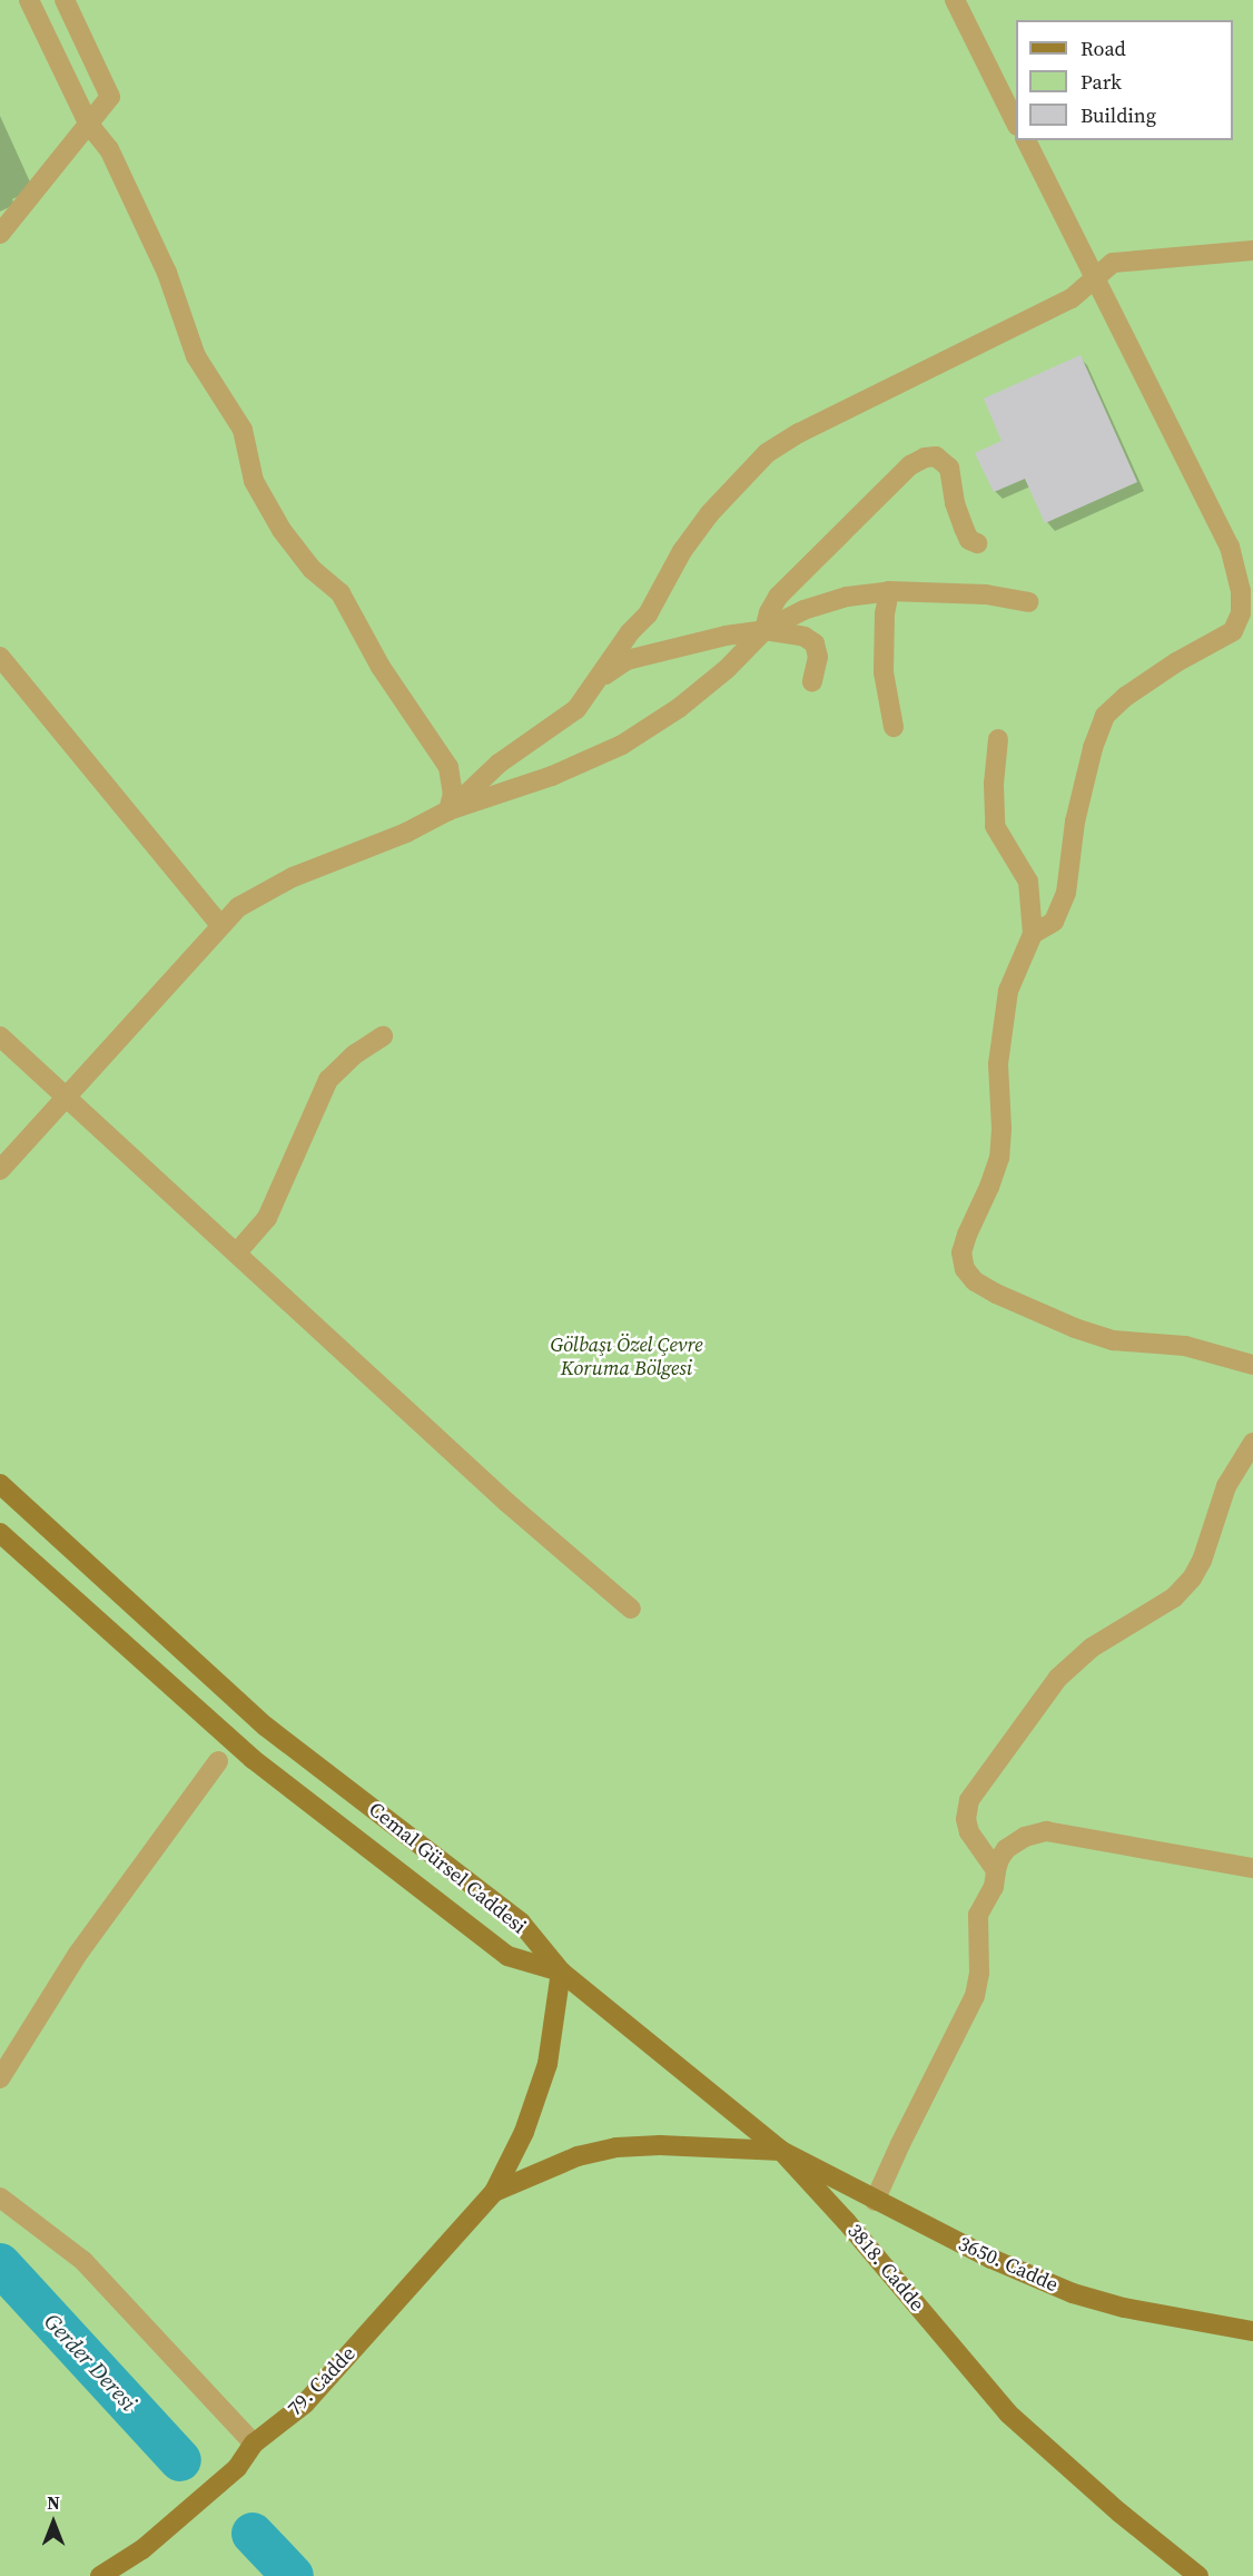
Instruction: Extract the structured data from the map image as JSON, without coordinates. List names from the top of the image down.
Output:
{
  "streets": {
    "street": [
      "Cemal Gürsel Caddesi",
      "3650. Cadde",
      "3818. Cadde",
      "79. Cadde"
    ]
  },
  "crossings": [
    ["Cemal Gürsel Caddesi", "3818. Cadde"],
    ["Cemal Gürsel Caddesi", "79. Cadde"],
    ["3650. Cadde", "3818. Cadde"],
    ["3650. Cadde", "79. Cadde"],
    ["3818. Cadde", "79. Cadde"]
  ],
  "water": ["Gerder Deresi"],
  "parks": ["Gölbaşı Özel Çevre Koruma Bölgesi"],
  "legend": ["Road", "Park", "Building"],
  "north": "top"
}
